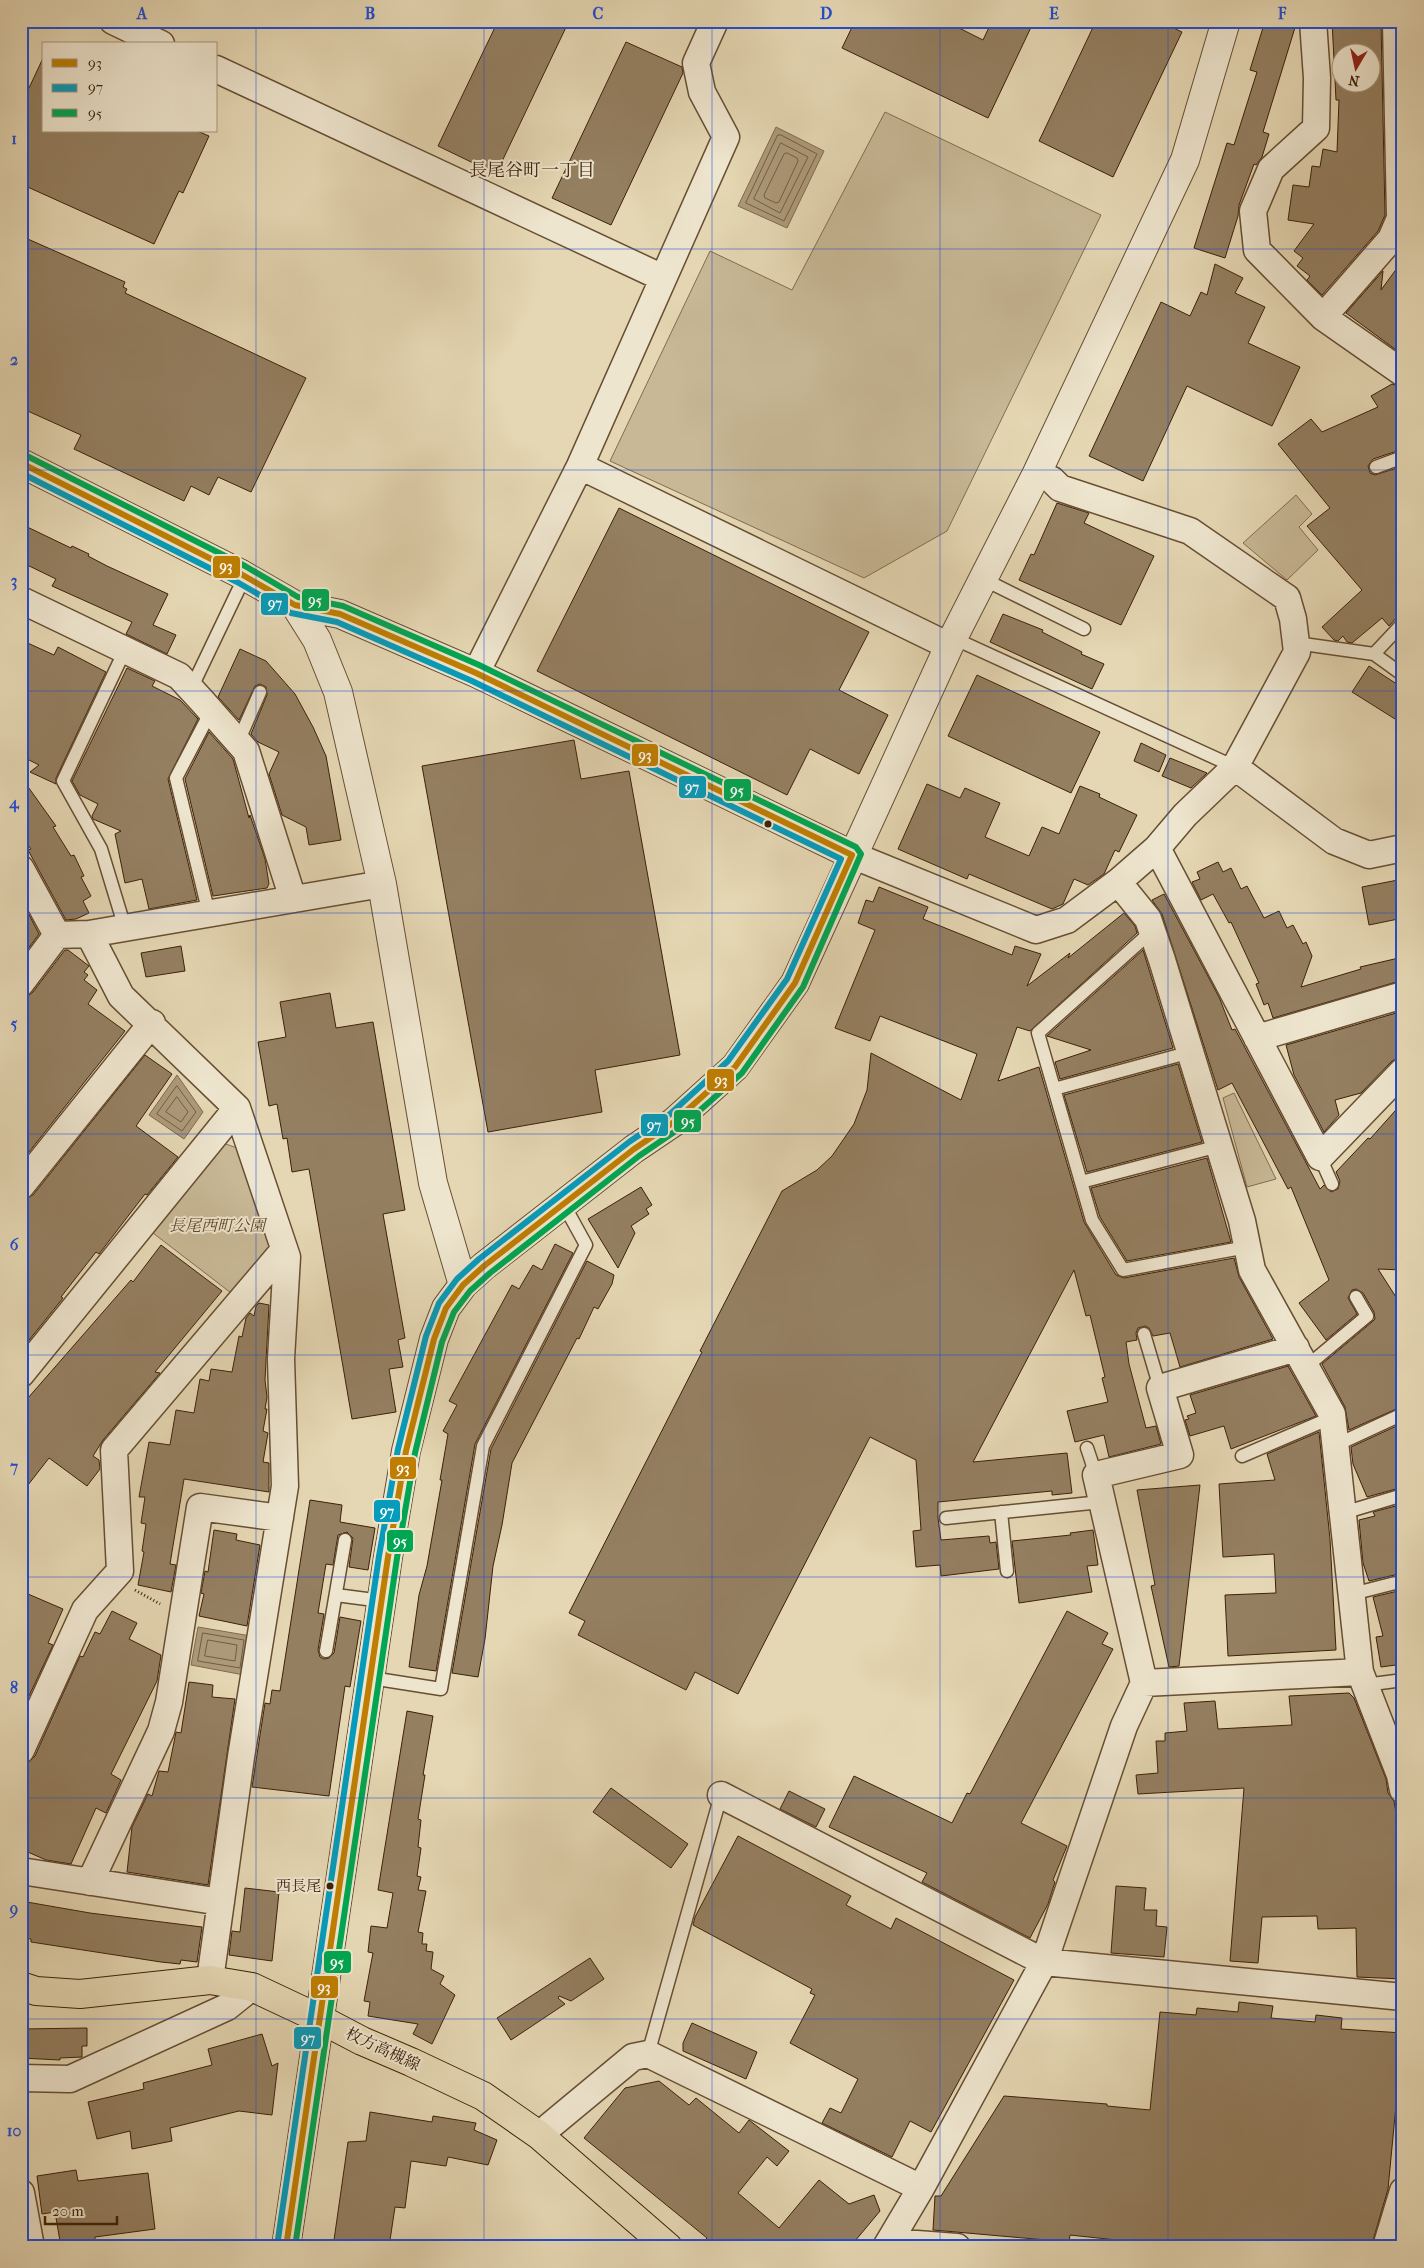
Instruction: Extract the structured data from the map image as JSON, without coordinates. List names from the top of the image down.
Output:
{
  "streets": {
    "main road": ["枚方高槻線"]
  },
  "districts": ["長尾谷町一丁目"],
  "parks": ["長尾西町公園"],
  "places": ["西長尾"],
  "lines": ["transit line 95", "transit line 93", "transit line 97"],
  "legend": ["93", "97", "95"],
  "scale_bar": "20 m",
  "north": "bottom",
  "grid": {
    "columns": [
      "A",
      "B",
      "C",
      "D",
      "E",
      "F"
    ],
    "rows": [
      "1",
      "2",
      "3",
      "4",
      "5",
      "6",
      "7",
      "8",
      "9",
      "10"
    ]
  }
}
